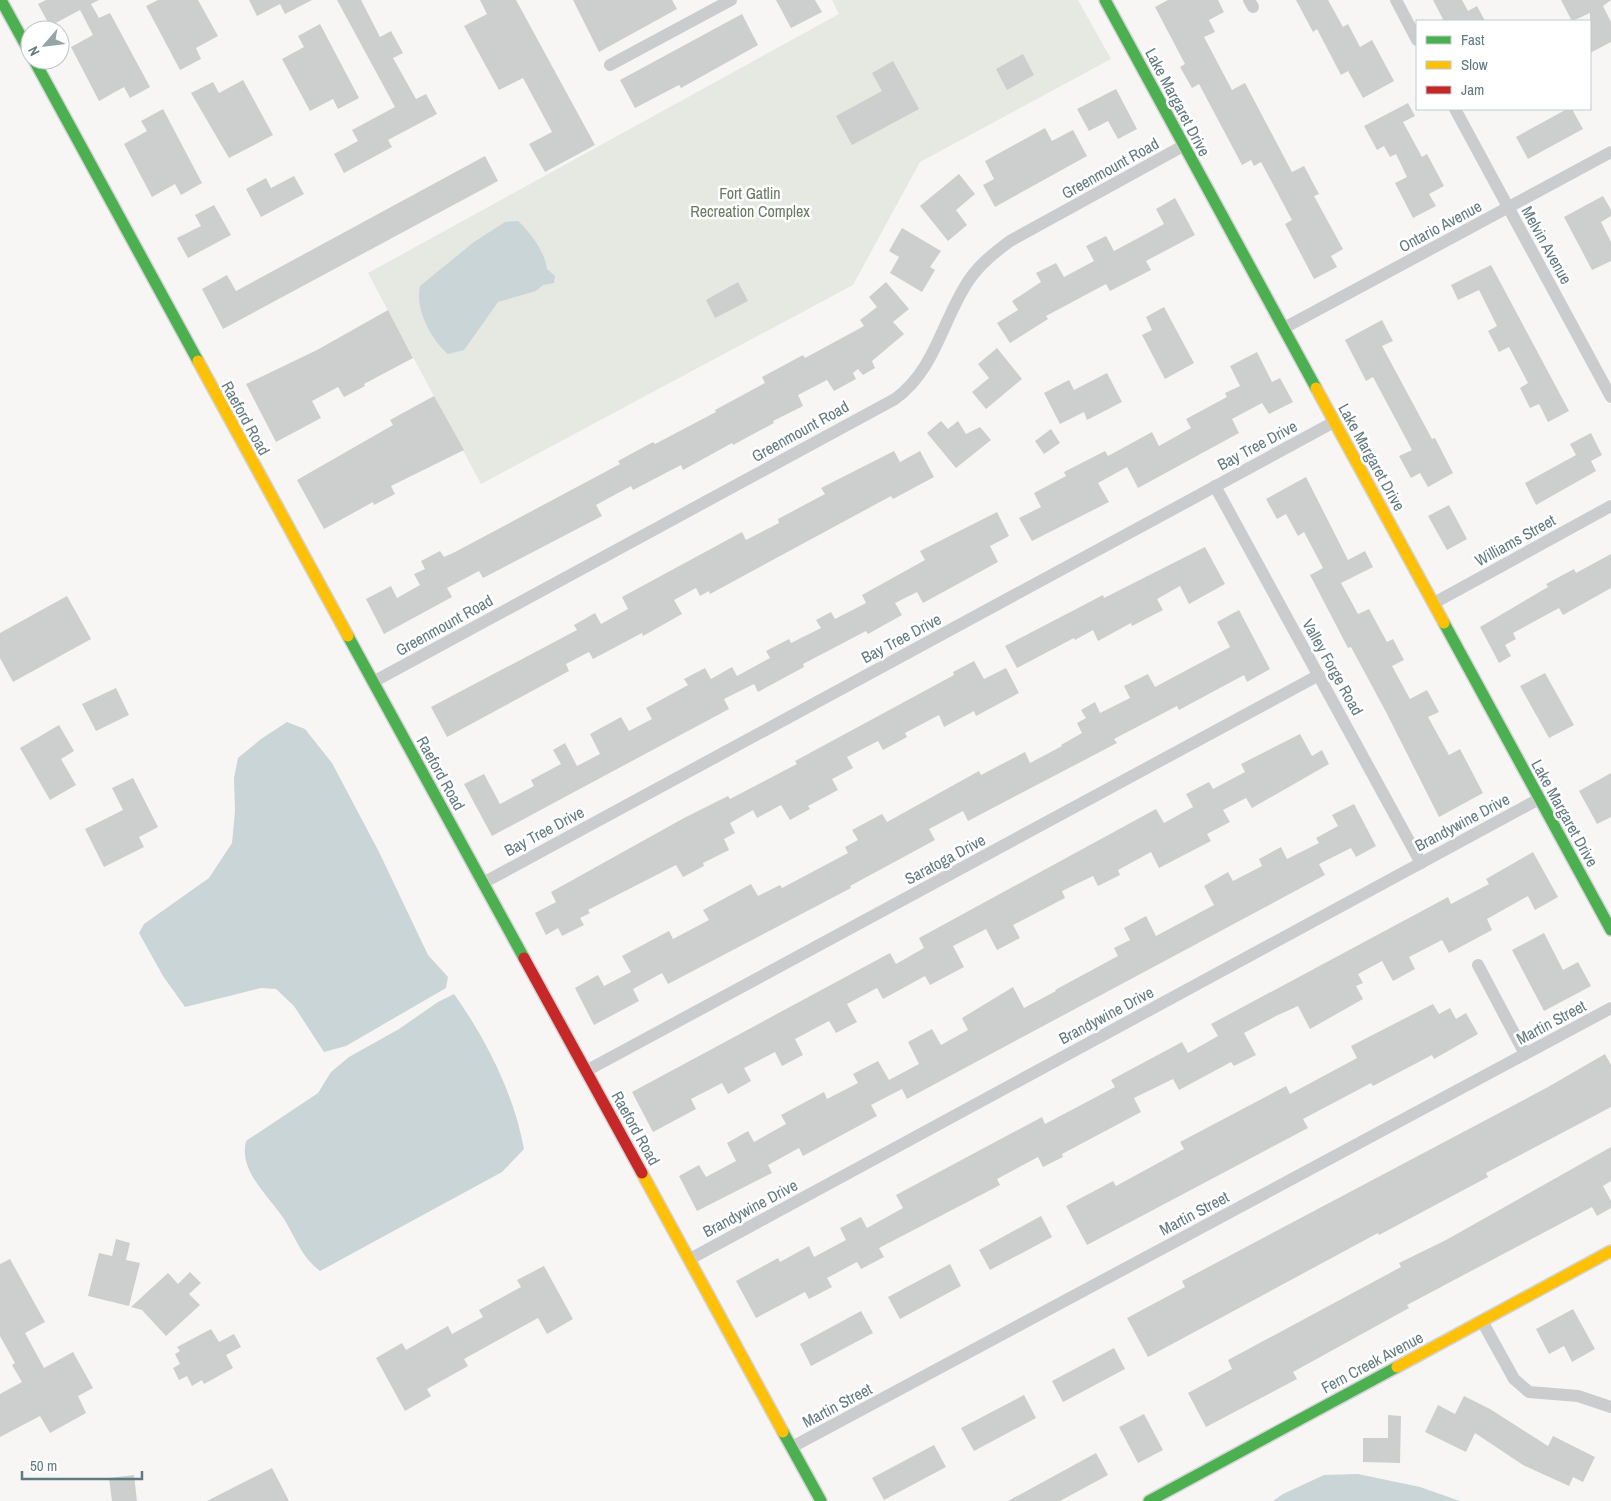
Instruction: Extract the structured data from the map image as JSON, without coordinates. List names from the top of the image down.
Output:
{
  "streets": {
    "street": [
      "Lake Margaret Drive",
      "Greenmount Road",
      "Ontario Avenue",
      "Melvin Avenue",
      "Raeford Road",
      "Bay Tree Drive",
      "Williams Street",
      "Valley Forge Road",
      "Brandywine Drive",
      "Saratoga Drive",
      "Martin Street",
      "Fern Creek Avenue"
    ]
  },
  "crossings": [
    ["Lake Margaret Drive", "Greenmount Road"],
    ["Lake Margaret Drive", "Ontario Avenue"],
    ["Lake Margaret Drive", "Bay Tree Drive"],
    ["Lake Margaret Drive", "Williams Street"],
    ["Lake Margaret Drive", "Brandywine Drive"],
    ["Greenmount Road", "Raeford Road"],
    ["Ontario Avenue", "Melvin Avenue"],
    ["Raeford Road", "Bay Tree Drive"],
    ["Raeford Road", "Brandywine Drive"],
    ["Raeford Road", "Saratoga Drive"],
    ["Raeford Road", "Martin Street"],
    ["Bay Tree Drive", "Valley Forge Road"],
    ["Valley Forge Road", "Brandywine Drive"],
    ["Valley Forge Road", "Saratoga Drive"]
  ],
  "parks": ["Fort Gatlin Recreation Complex"],
  "legend": ["Fast", "Slow", "Jam"],
  "scale_bar": "50 m",
  "north": "bottom left"
}
